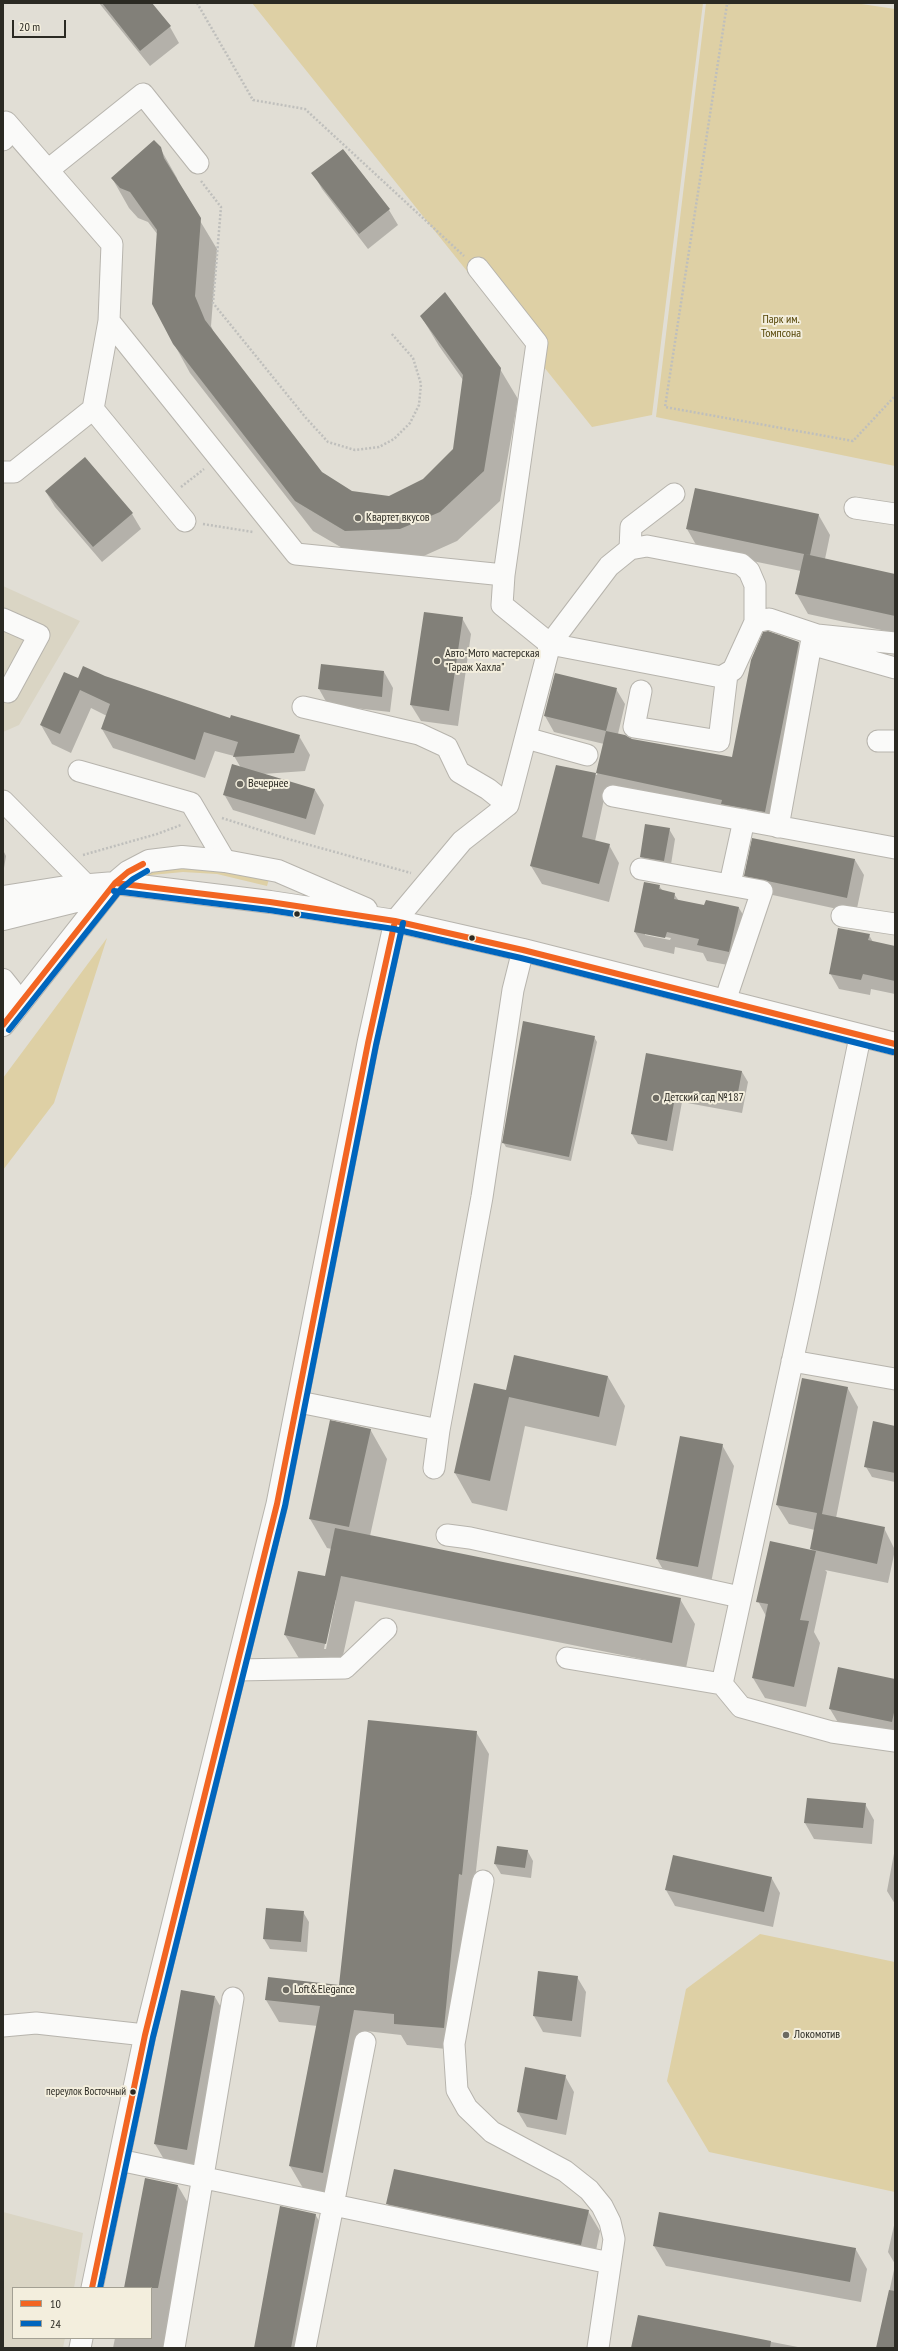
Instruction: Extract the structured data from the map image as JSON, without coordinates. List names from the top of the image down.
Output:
{
  "parks": ["Парк им. Томпсона"],
  "places": [
    "Квартет вкусов",
    "Авто-Мото мастерская \"Гараж Хахла\"",
    "Вечернее",
    "Детский сад №187",
    "Loft&Elegance",
    "Локомотив",
    "переулок Восточный"
  ],
  "lines": ["transit line 10", "transit line 24"],
  "legend": ["10", "24"],
  "scale_bar": "20 m"
}
